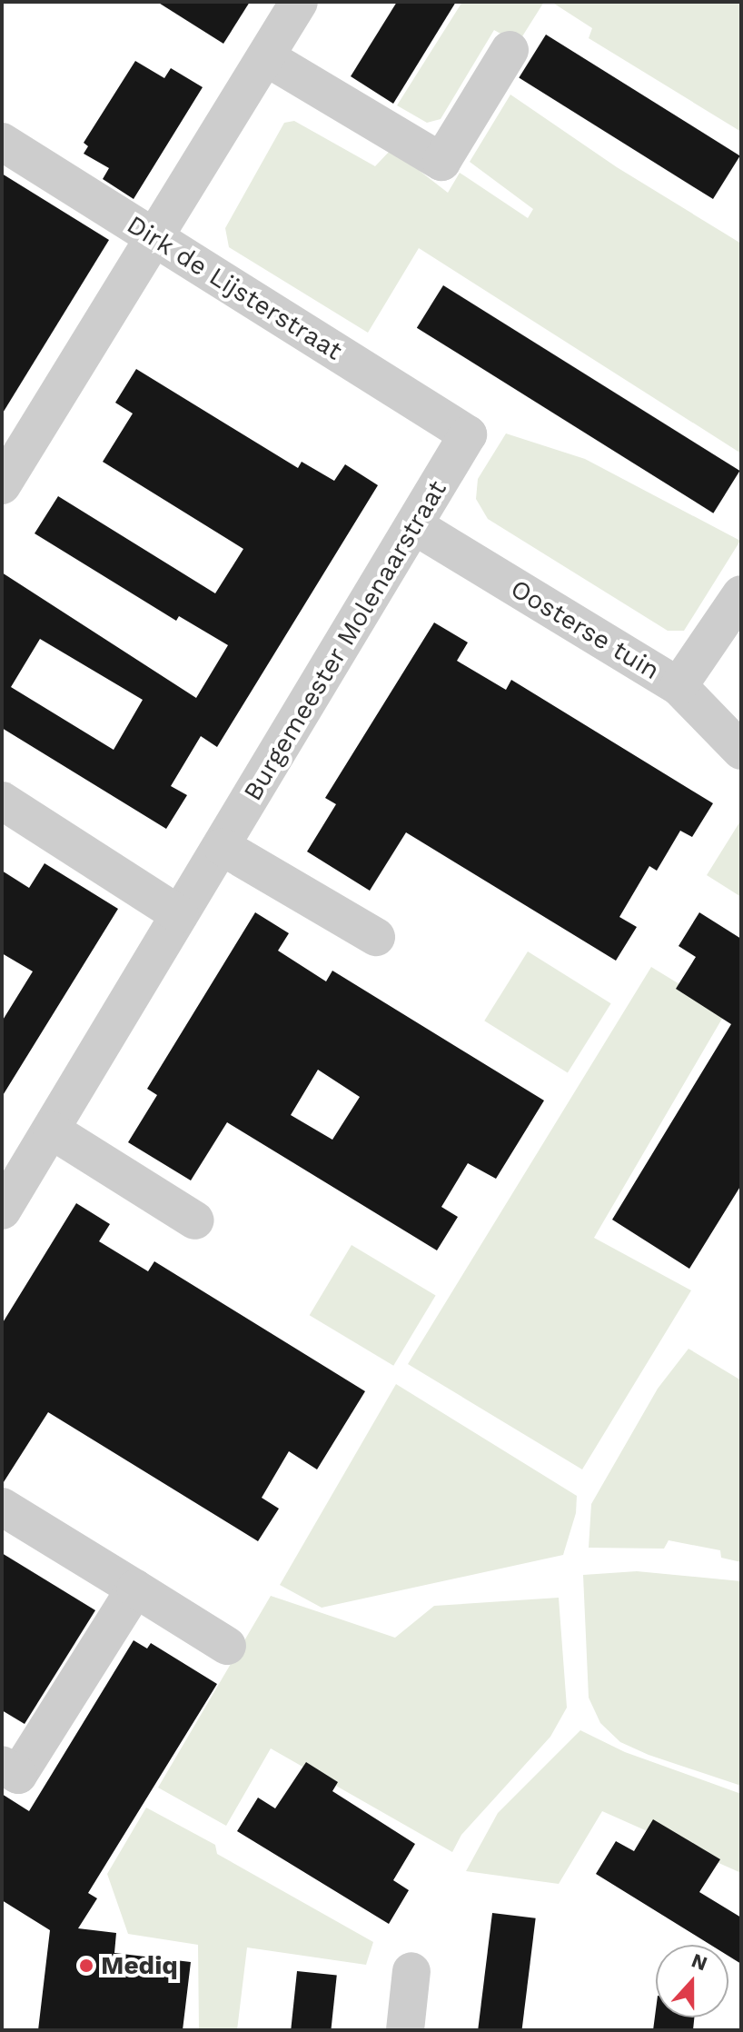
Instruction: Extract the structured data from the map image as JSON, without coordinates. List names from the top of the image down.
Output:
{
  "streets": {
    "street": ["Dirk de Lijsterstraat", "Oosterse tuin", "Burgemeester Molenaarstraat"]
  },
  "crossings": [
    ["Dirk de Lijsterstraat", "Burgemeester Molenaarstraat"],
    ["Oosterse tuin", "Burgemeester Molenaarstraat"]
  ],
  "places": ["Mediq"],
  "north": "top"
}
